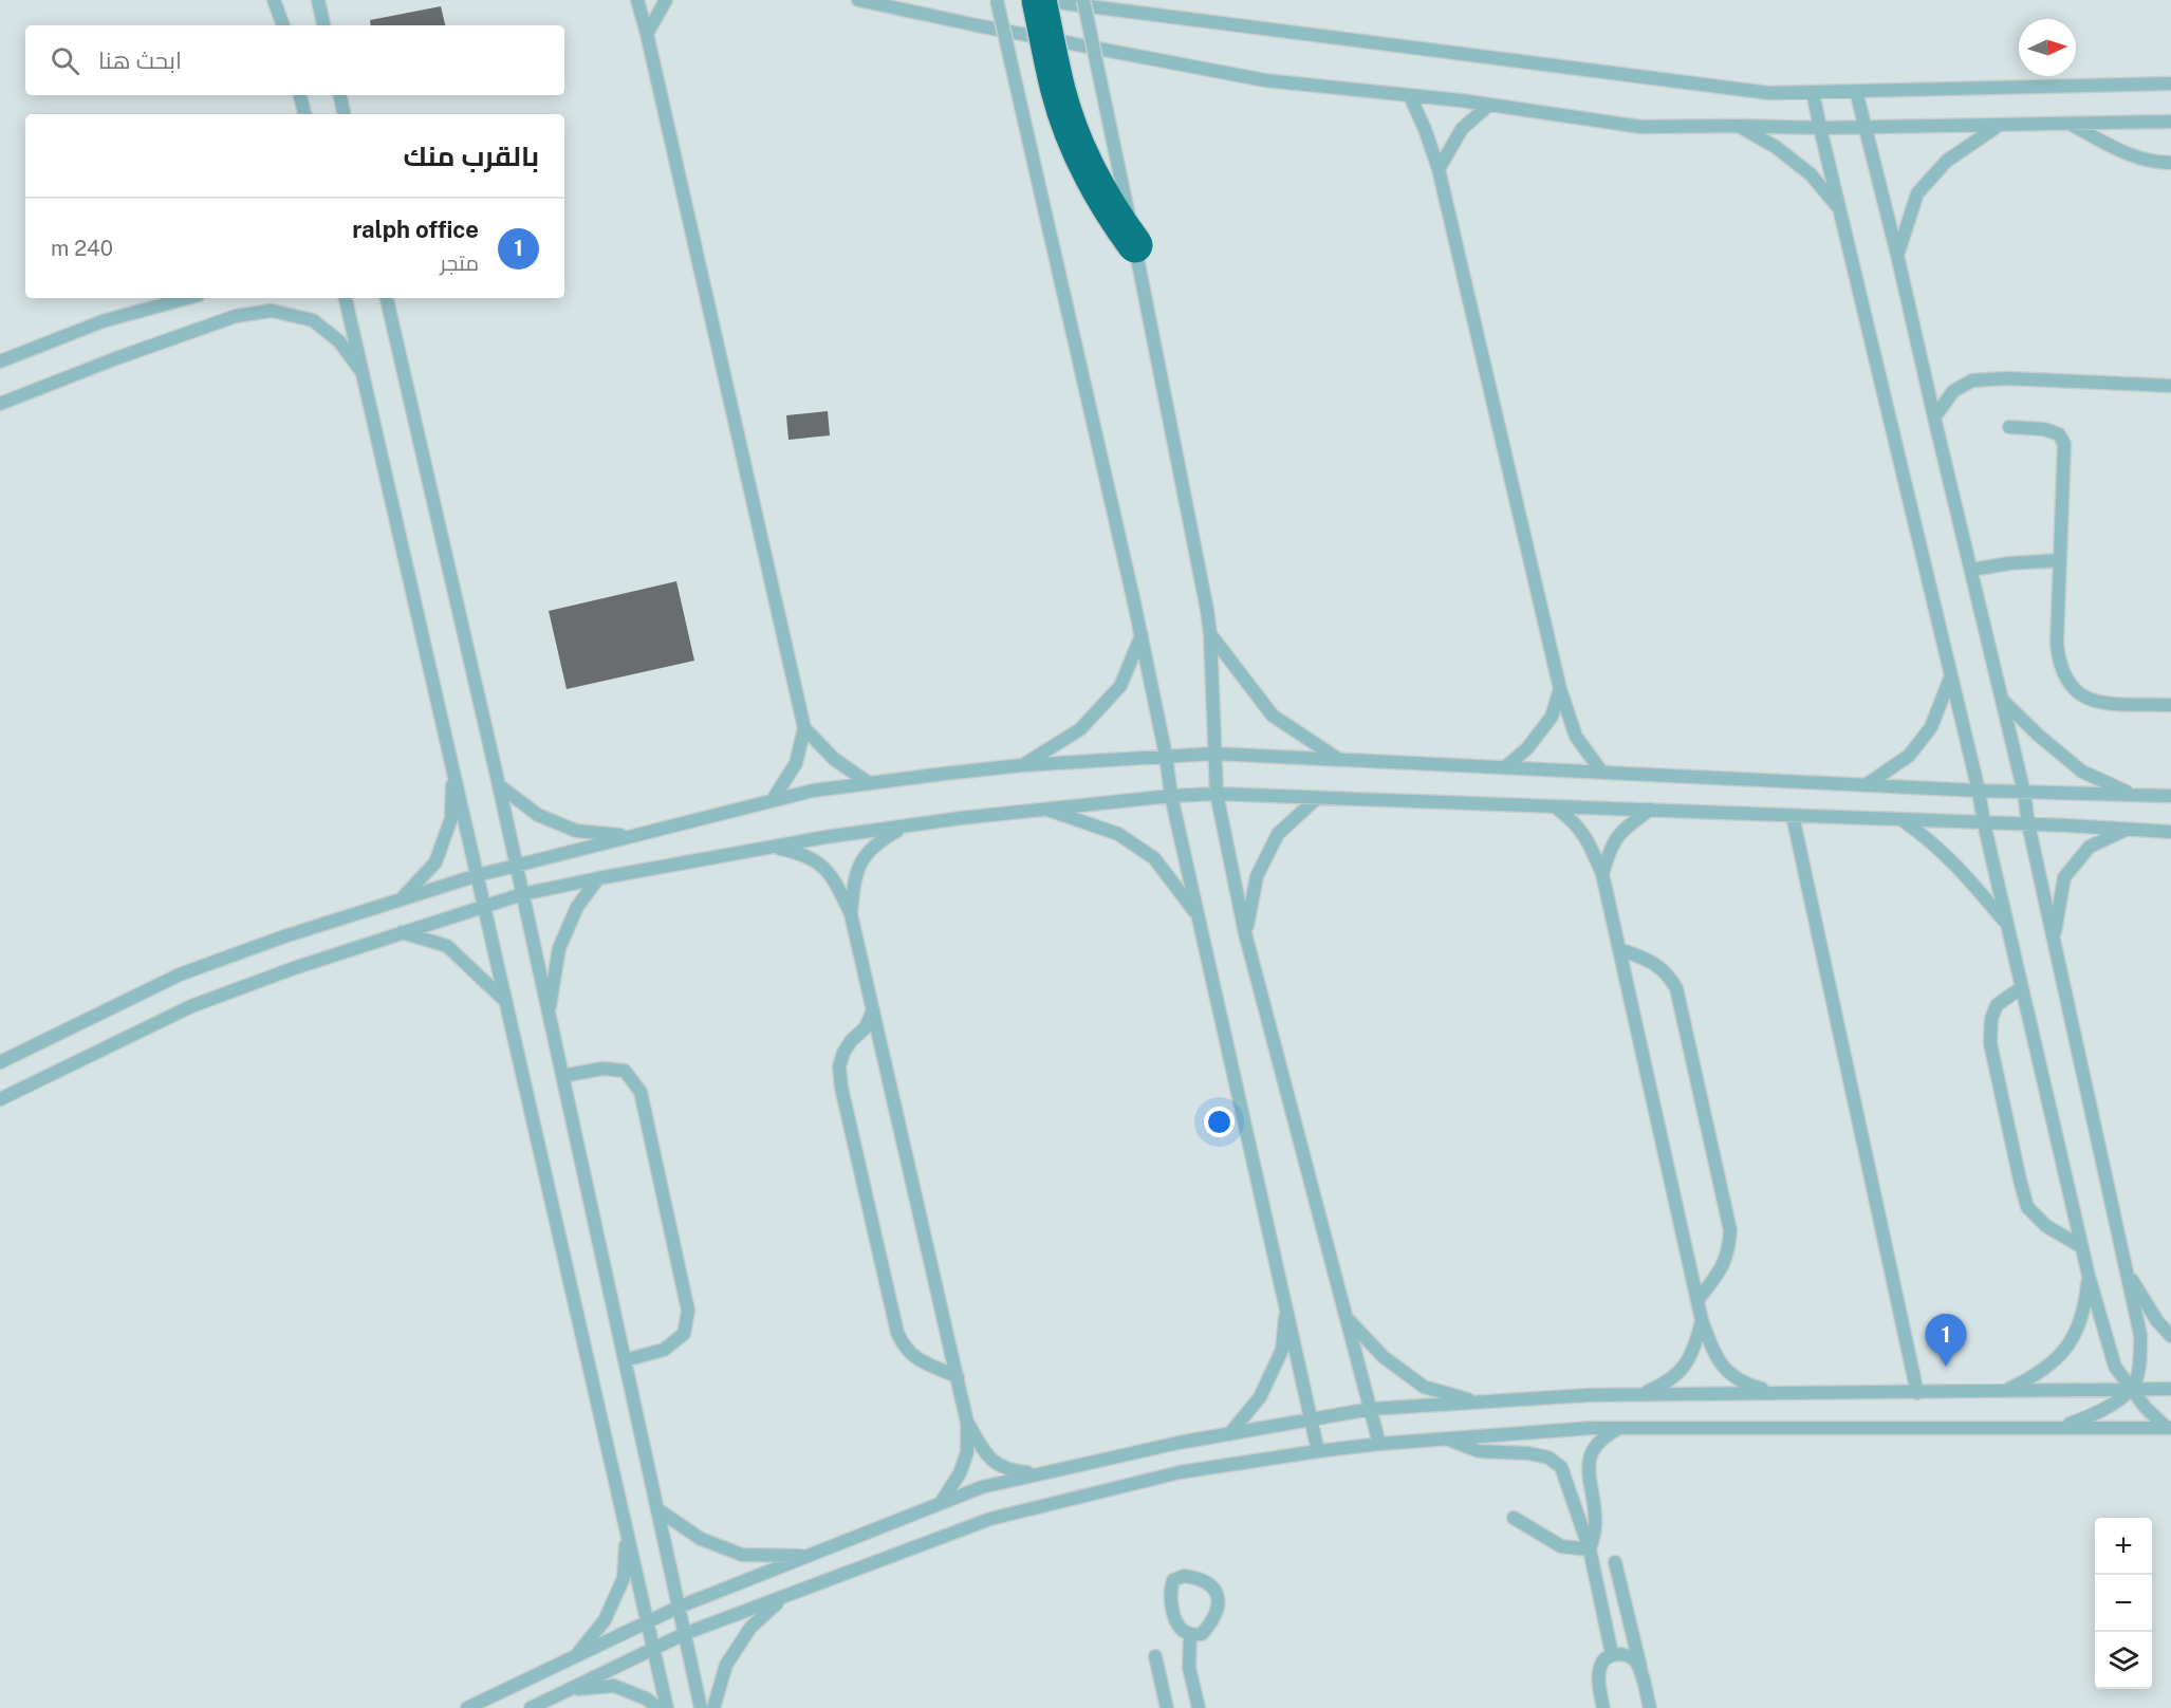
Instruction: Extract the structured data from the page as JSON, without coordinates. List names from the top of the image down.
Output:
{
  "north": "right",
  "page": {
    "search": "ابحث هنا",
    "heading": "بالقرب منك",
    "list": [
      {
        "mark": "1",
        "name": "ralph office",
        "note": "متجر",
        "value": "240 m"
      }
    ],
    "pins": "1",
    "map_buttons": ["+", "−"]
  }
}
